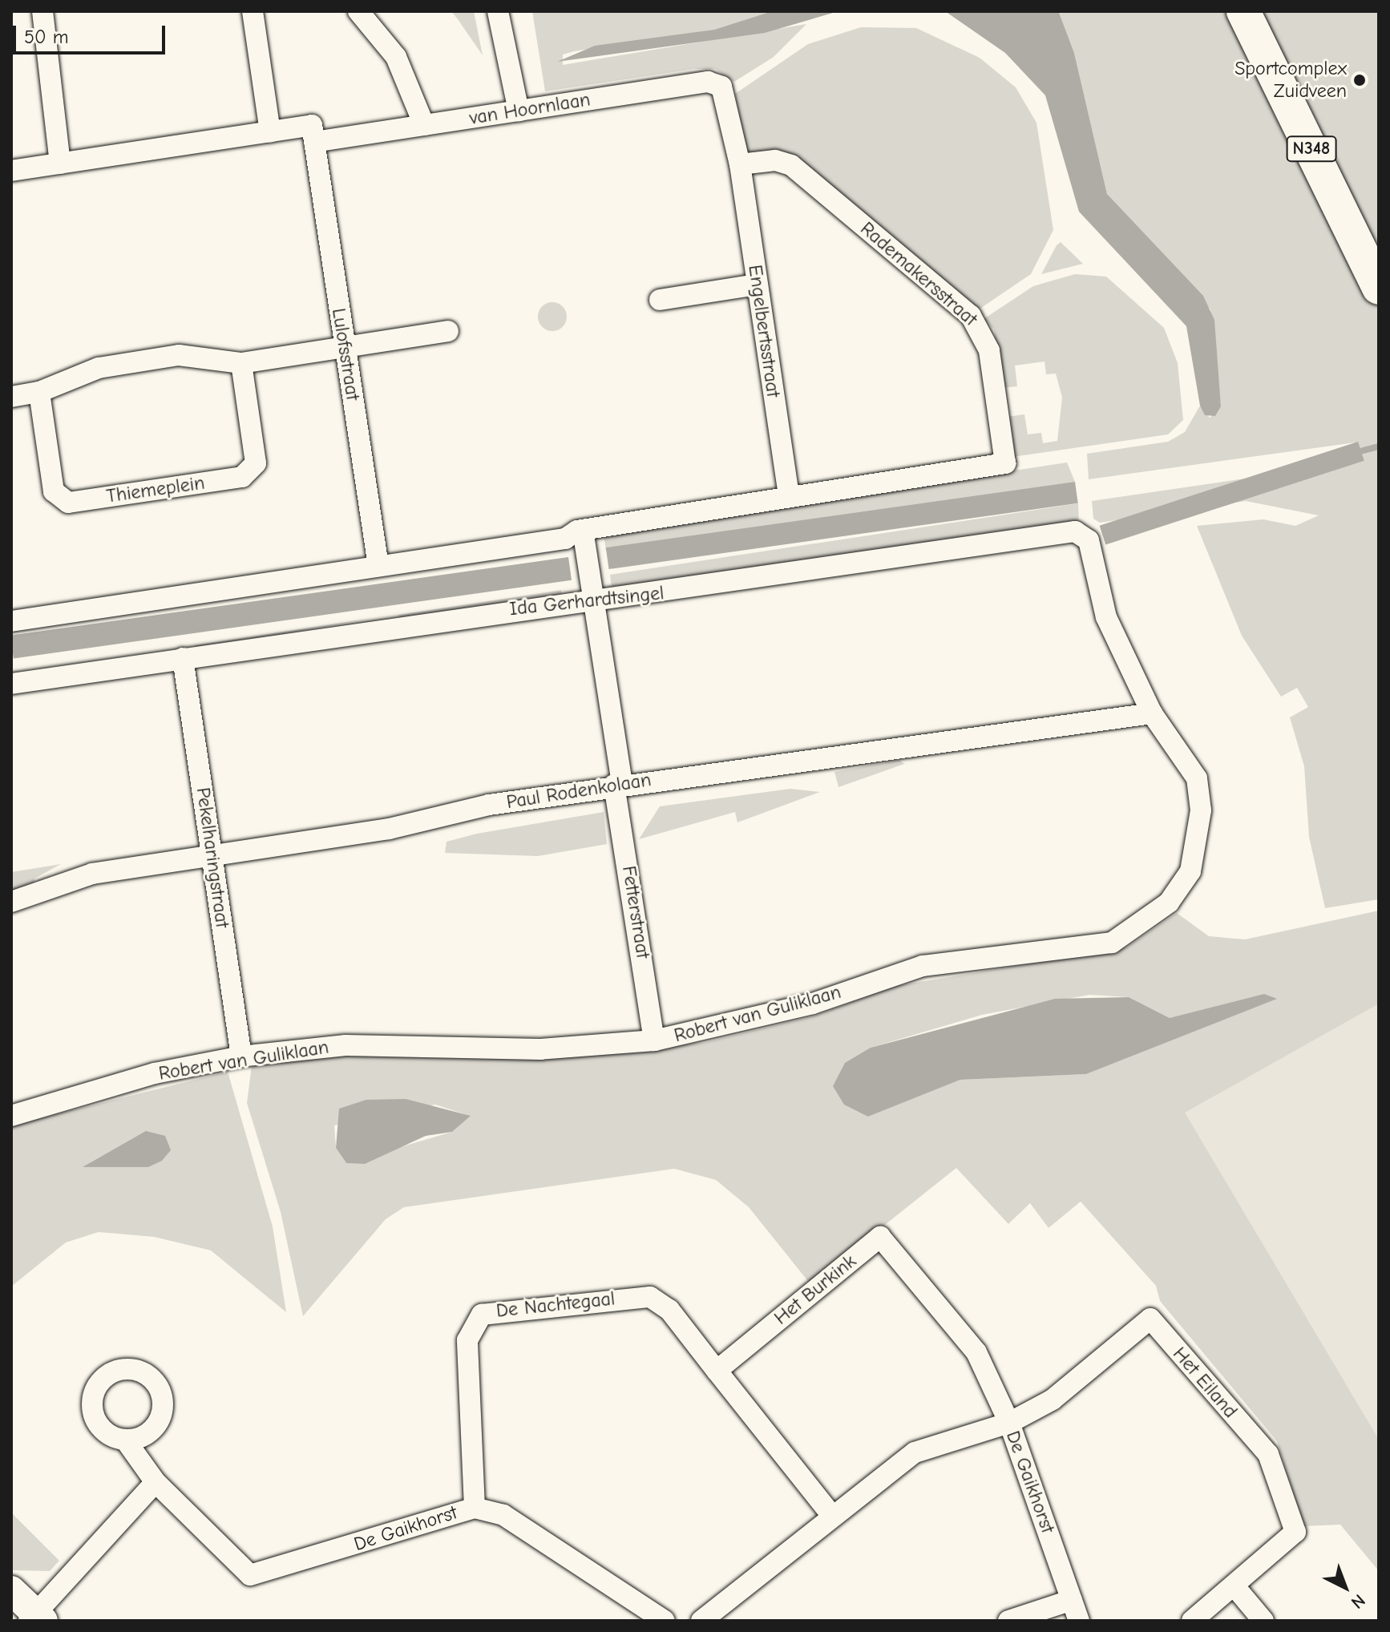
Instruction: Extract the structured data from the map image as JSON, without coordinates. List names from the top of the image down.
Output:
{
  "streets": {
    "main road": ["N348"],
    "street": [
      "van Hoornlaan",
      "Rademakersstraat",
      "Engelbertsstraat",
      "Lulofsstraat",
      "Thiemeplein",
      "Ida Gerhardtsingel",
      "Paul Rodenkolaan",
      "Pekelharingstraat",
      "Fetterstraat",
      "Robert van Guliklaan",
      "Het Burkink",
      "De Nachtegaal",
      "Het Eiland",
      "De Gaikhorst"
    ]
  },
  "crossings": [
    ["van Hoornlaan", "Rademakersstraat"],
    ["van Hoornlaan", "Engelbertsstraat"],
    ["van Hoornlaan", "Lulofsstraat"],
    ["Rademakersstraat", "Engelbertsstraat"],
    ["Ida Gerhardtsingel", "Pekelharingstraat"],
    ["Ida Gerhardtsingel", "Fetterstraat"],
    ["Ida Gerhardtsingel", "Robert van Guliklaan"],
    ["Paul Rodenkolaan", "Pekelharingstraat"],
    ["Paul Rodenkolaan", "Fetterstraat"],
    ["Paul Rodenkolaan", "Robert van Guliklaan"],
    ["Pekelharingstraat", "Robert van Guliklaan"],
    ["Fetterstraat", "Robert van Guliklaan"],
    ["Het Burkink", "De Nachtegaal"],
    ["Het Burkink", "Het Eiland"],
    ["Het Burkink", "De Gaikhorst"],
    ["De Nachtegaal", "De Gaikhorst"],
    ["Het Eiland", "De Gaikhorst"]
  ],
  "places": ["Sportcomplex Zuidveen"],
  "scale_bar": "50 m",
  "north": "bottom right"
}
